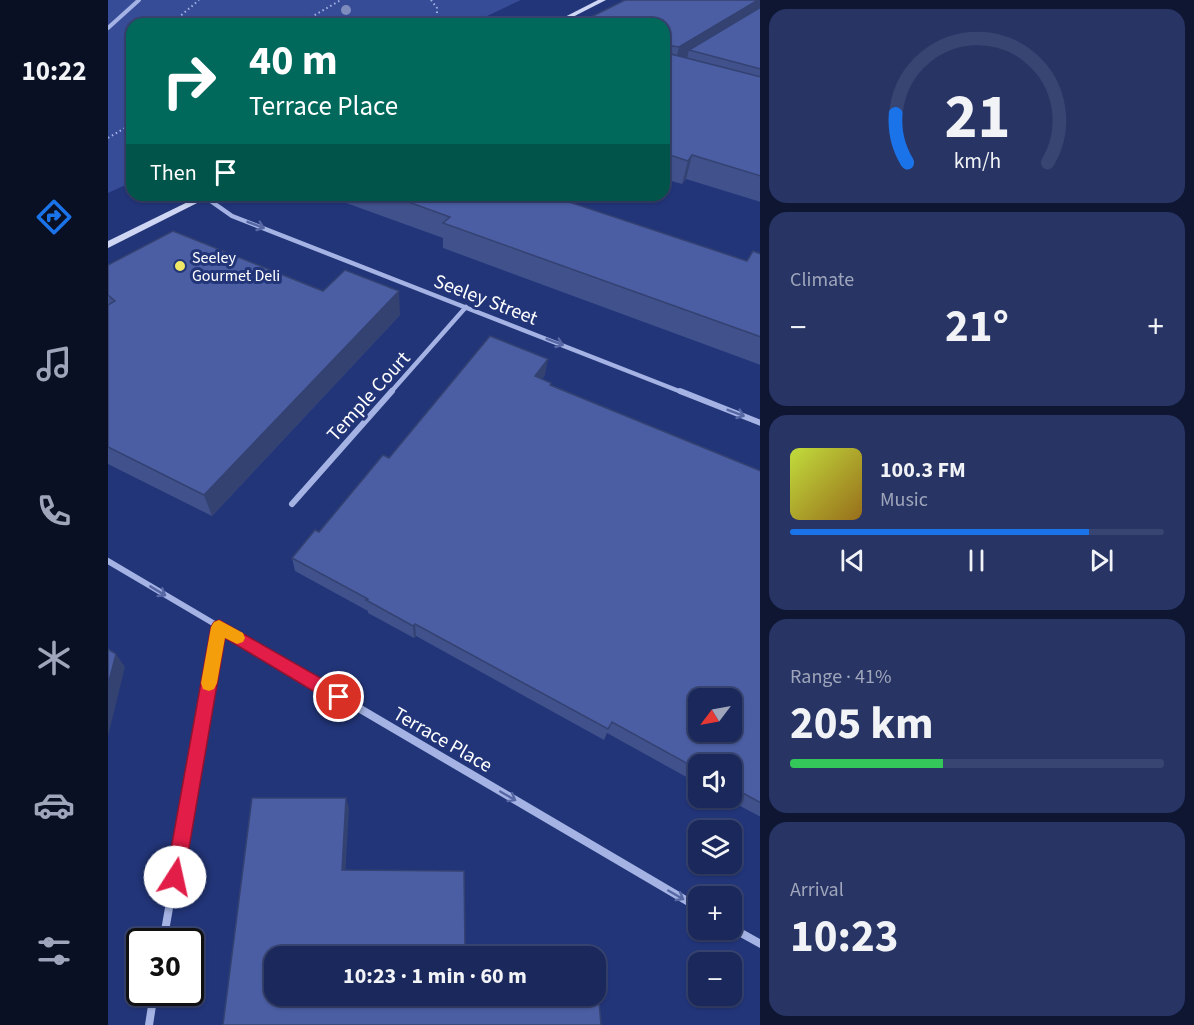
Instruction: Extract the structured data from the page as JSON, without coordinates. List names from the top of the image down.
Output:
{
  "streets": {
    "street": ["Seeley Street", "Temple Court", "Terrace Place"]
  },
  "crossings": [
    ["Seeley Street", "Temple Court"]
  ],
  "one_way": ["Seeley Street", "Terrace Place"],
  "places": ["Seeley Gourmet Deli"],
  "north": "bottom left",
  "page": {
    "tabs": "10:22",
    "turn": ["40 m", "Terrace Place"],
    "then": "Then",
    "tile": [
      "Climate",
      ["Range · 41%", "205 km"],
      ["Arrival", "10:23"]
    ],
    "heat": ["−", "21°", "+"],
    "song": ["100.3 FM", "Music"],
    "map_buttons": ["+", "−"],
    "limit": "30",
    "trip": "10:23 · 1 min · 60 m",
    "gauge": ["21", "km/h"]
  }
}
